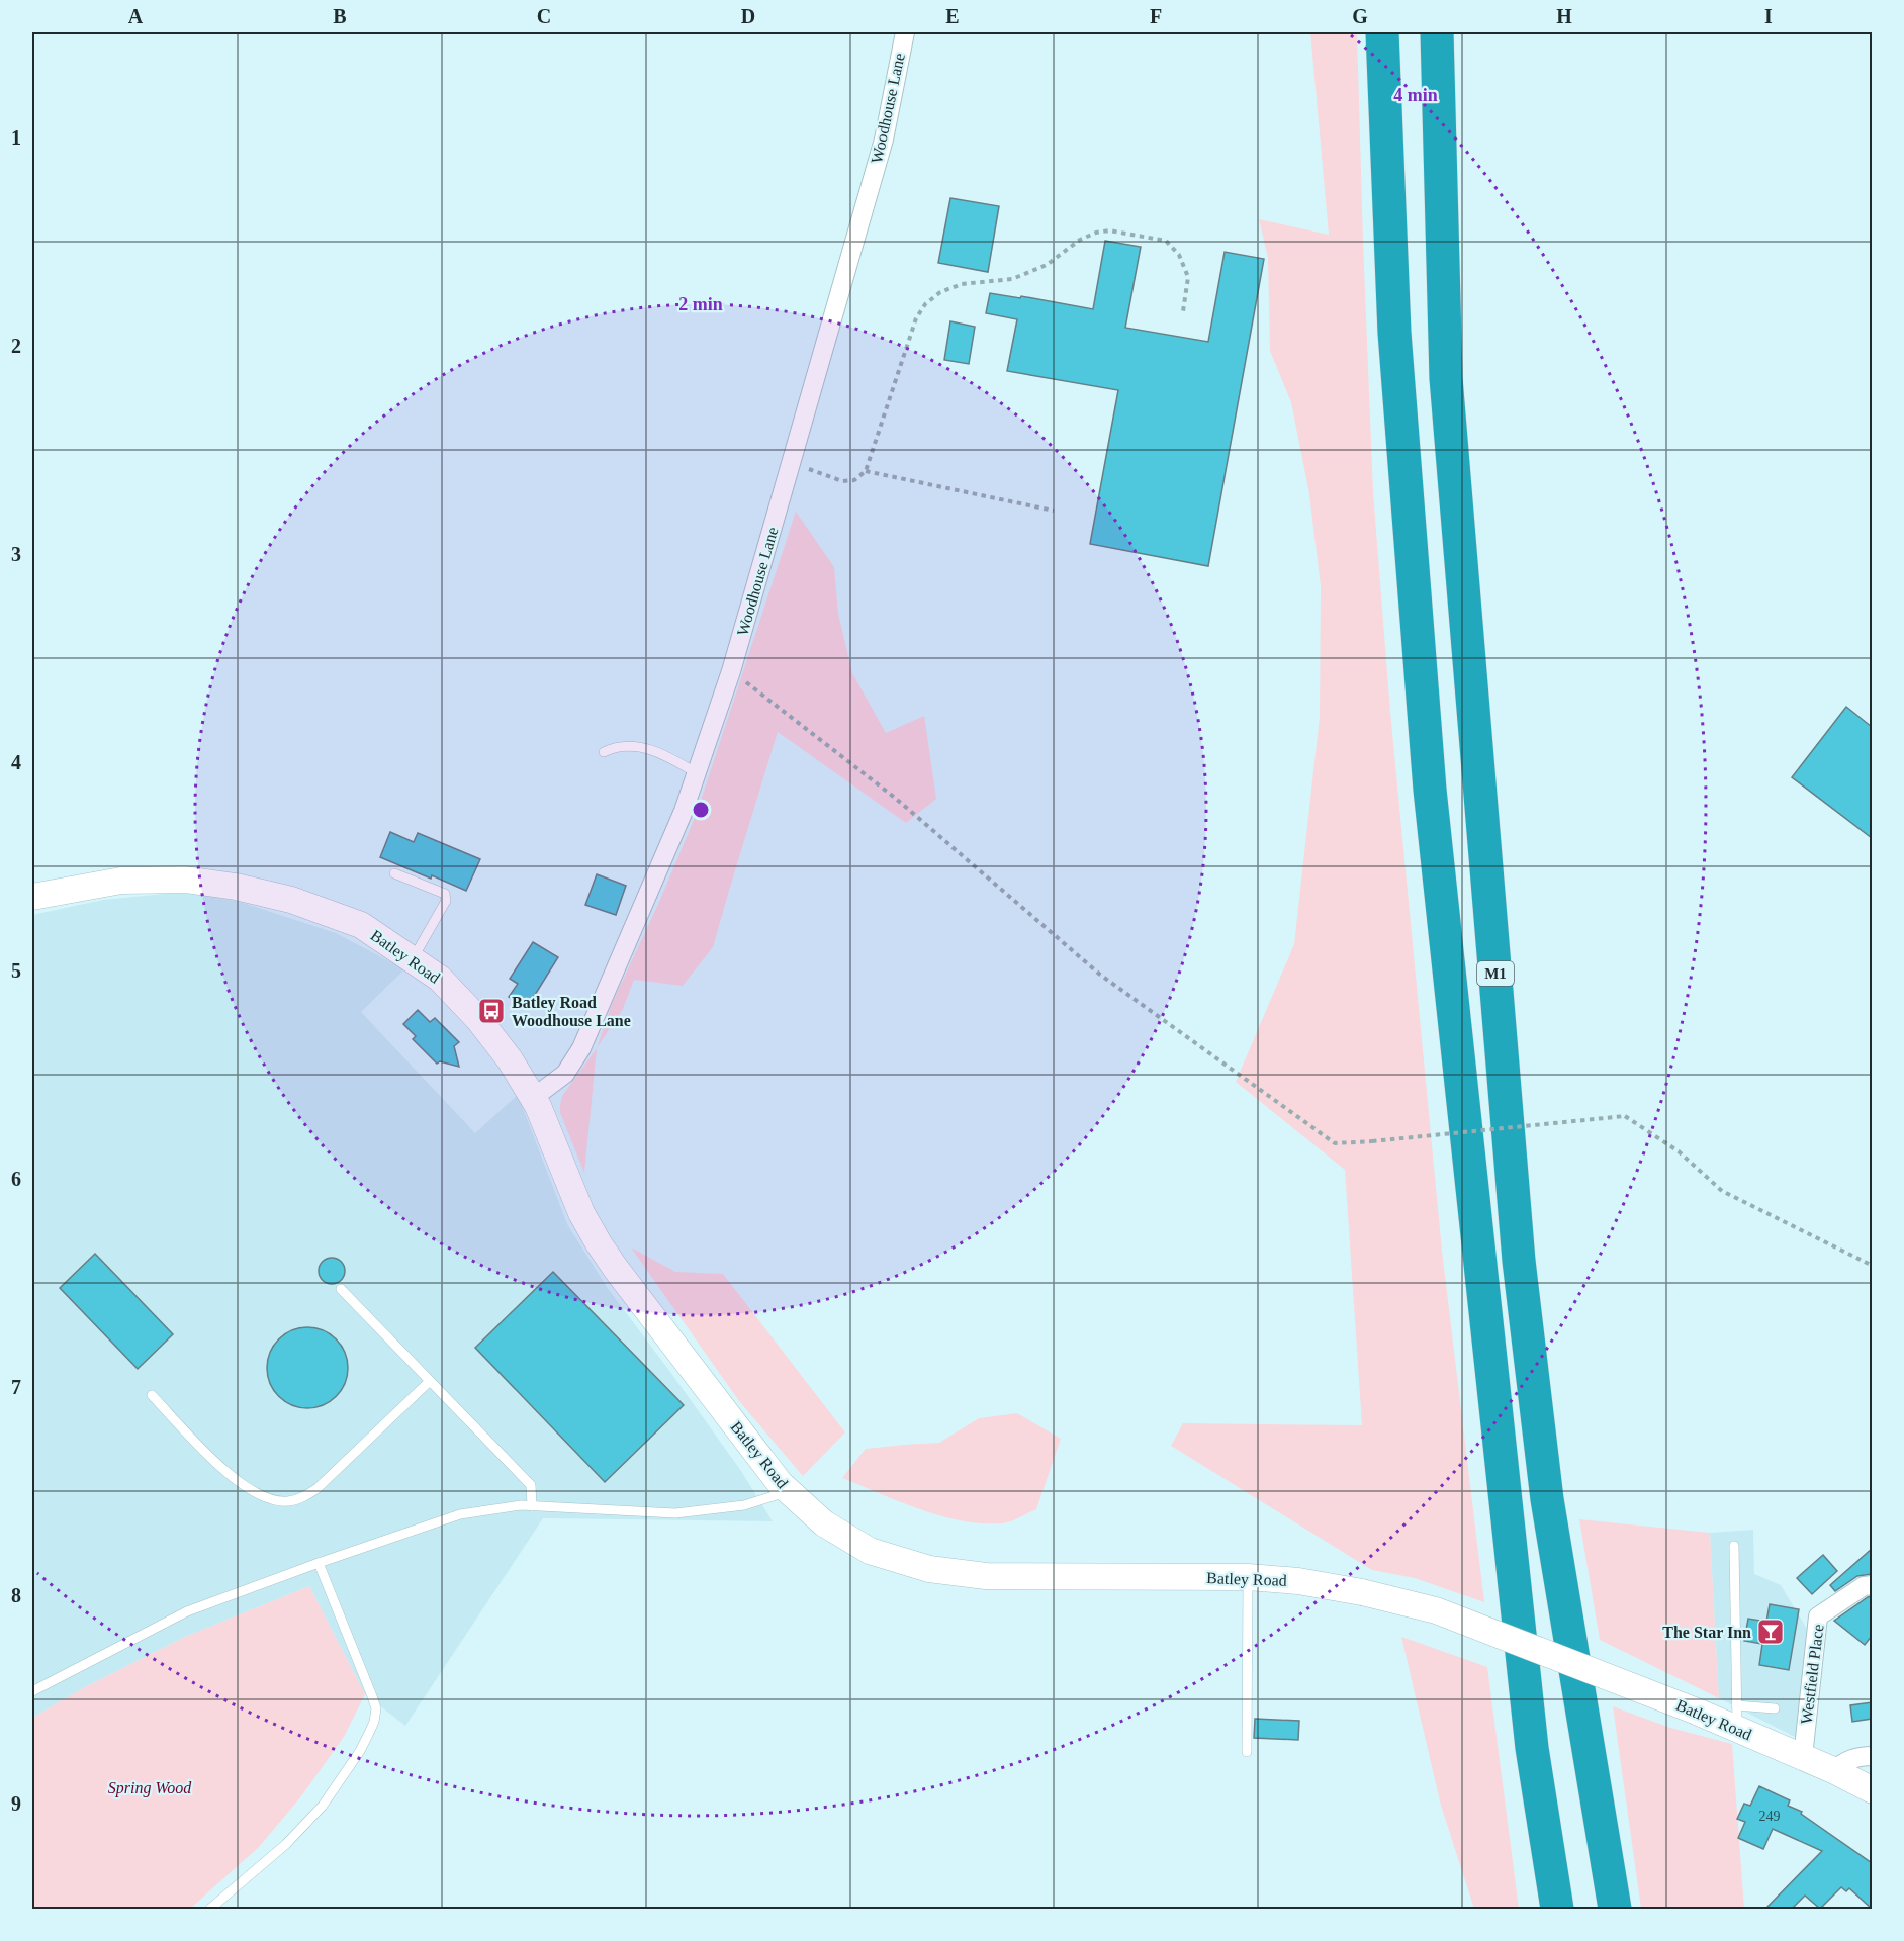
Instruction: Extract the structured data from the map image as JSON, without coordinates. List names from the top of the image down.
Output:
{
  "streets": {
    "highway": ["M1"],
    "street": ["Woodhouse Lane", "Batley Road", "Westfield Place"]
  },
  "crossings": [
    ["Woodhouse Lane", "Batley Road"],
    ["Batley Road", "Westfield Place"]
  ],
  "parks": ["Spring Wood"],
  "places": {
    "bus stop": ["Batley Road Woodhouse Lane"],
    "bar": ["The Star Inn"]
  },
  "house_numbers": ["249"],
  "grid": {
    "columns": [
      "A",
      "B",
      "C",
      "D",
      "E",
      "F",
      "G",
      "H",
      "I"
    ],
    "rows": [
      "1",
      "2",
      "3",
      "4",
      "5",
      "6",
      "7",
      "8",
      "9"
    ]
  },
  "rings": ["4 min", "2 min"]
}
